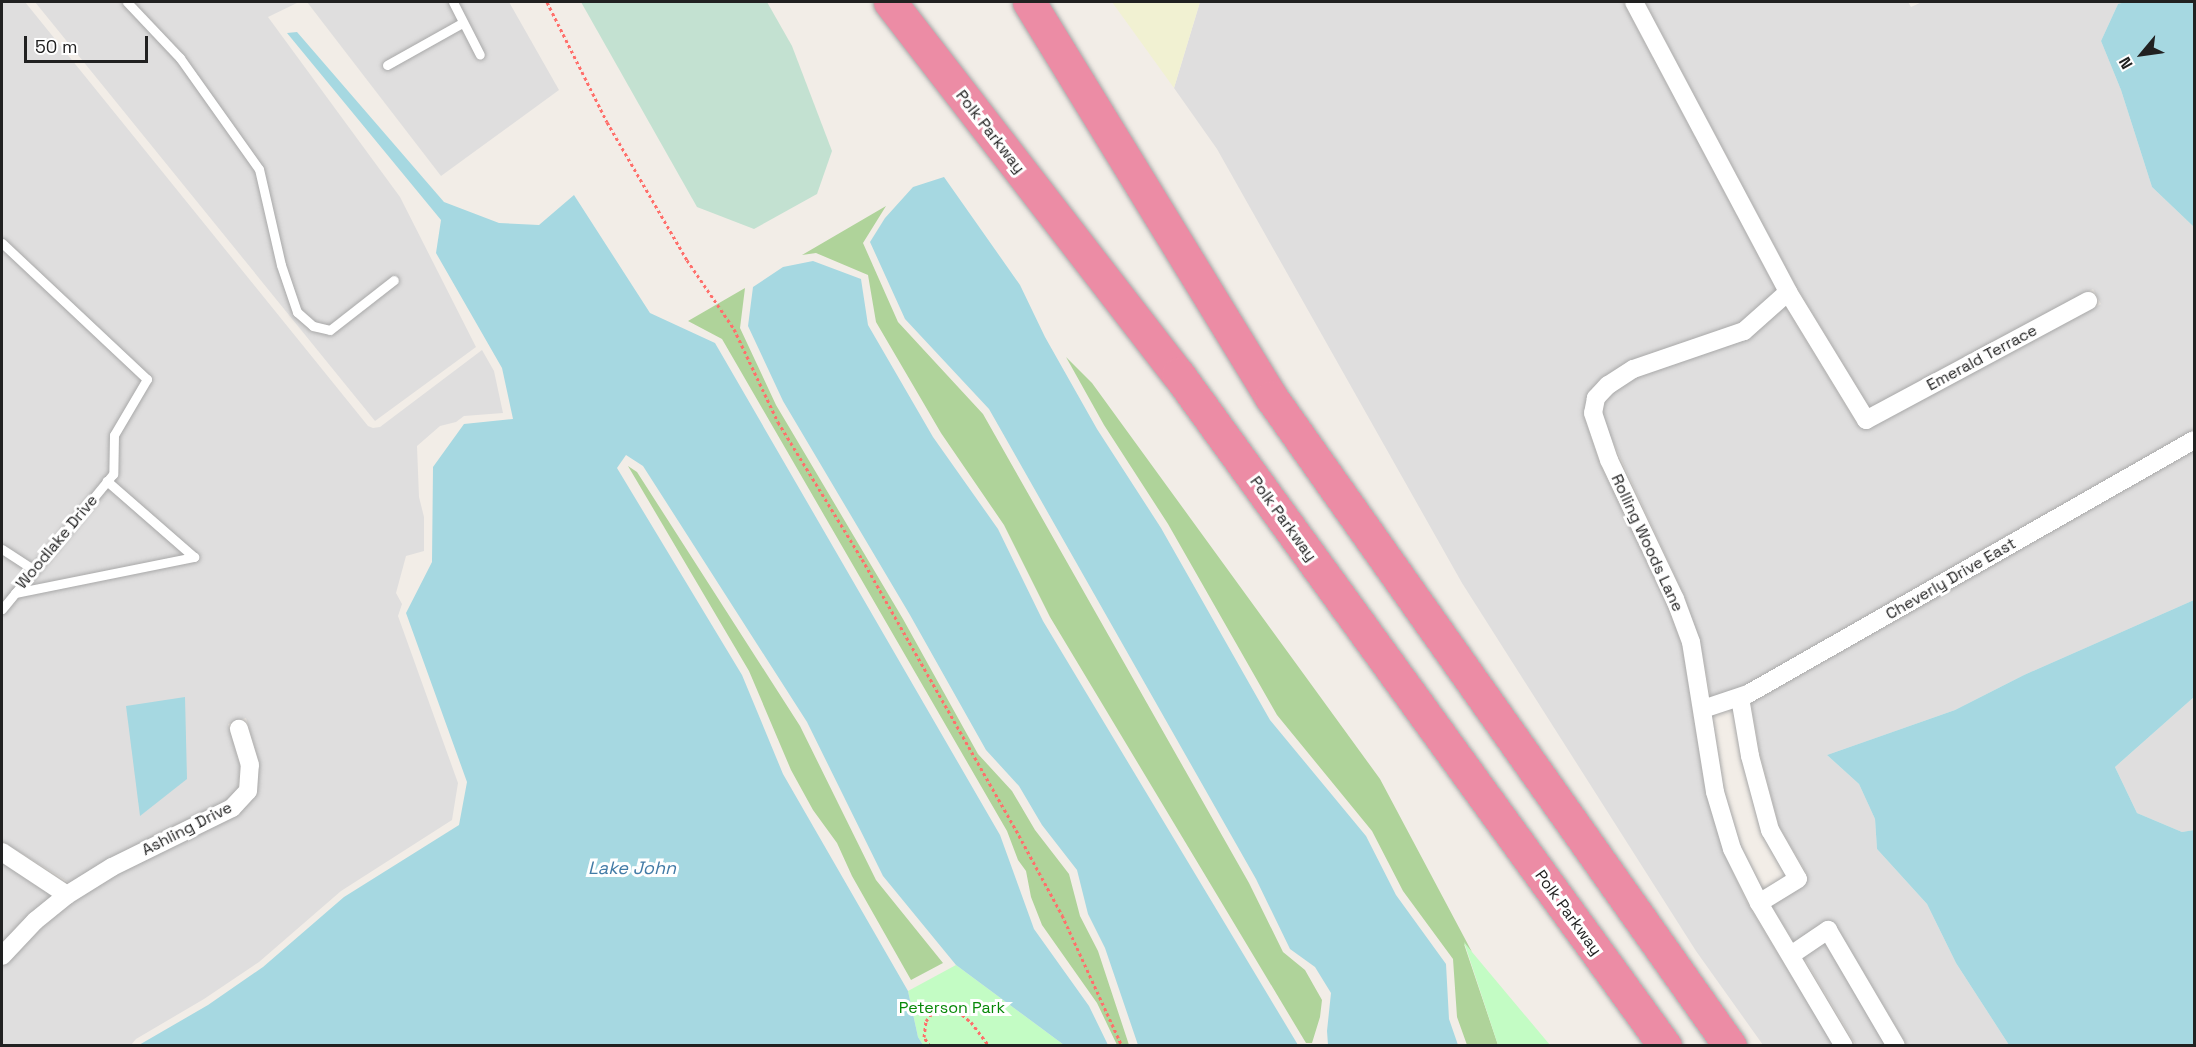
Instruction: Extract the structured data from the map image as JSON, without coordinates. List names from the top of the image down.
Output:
{
  "streets": {
    "highway": ["Polk Parkway"],
    "street": [
      "Emerald Terrace",
      "Rolling Woods Lane",
      "Cheverly Drive East",
      "Ashling Drive"
    ],
    "lane": ["Woodlake Drive"]
  },
  "crossings": [
    ["Emerald Terrace", "Rolling Woods Lane"],
    ["Rolling Woods Lane", "Cheverly Drive East"]
  ],
  "water": ["Lake John"],
  "parks": ["Peterson Park"],
  "scale_bar": "50 m",
  "north": "bottom left"
}
